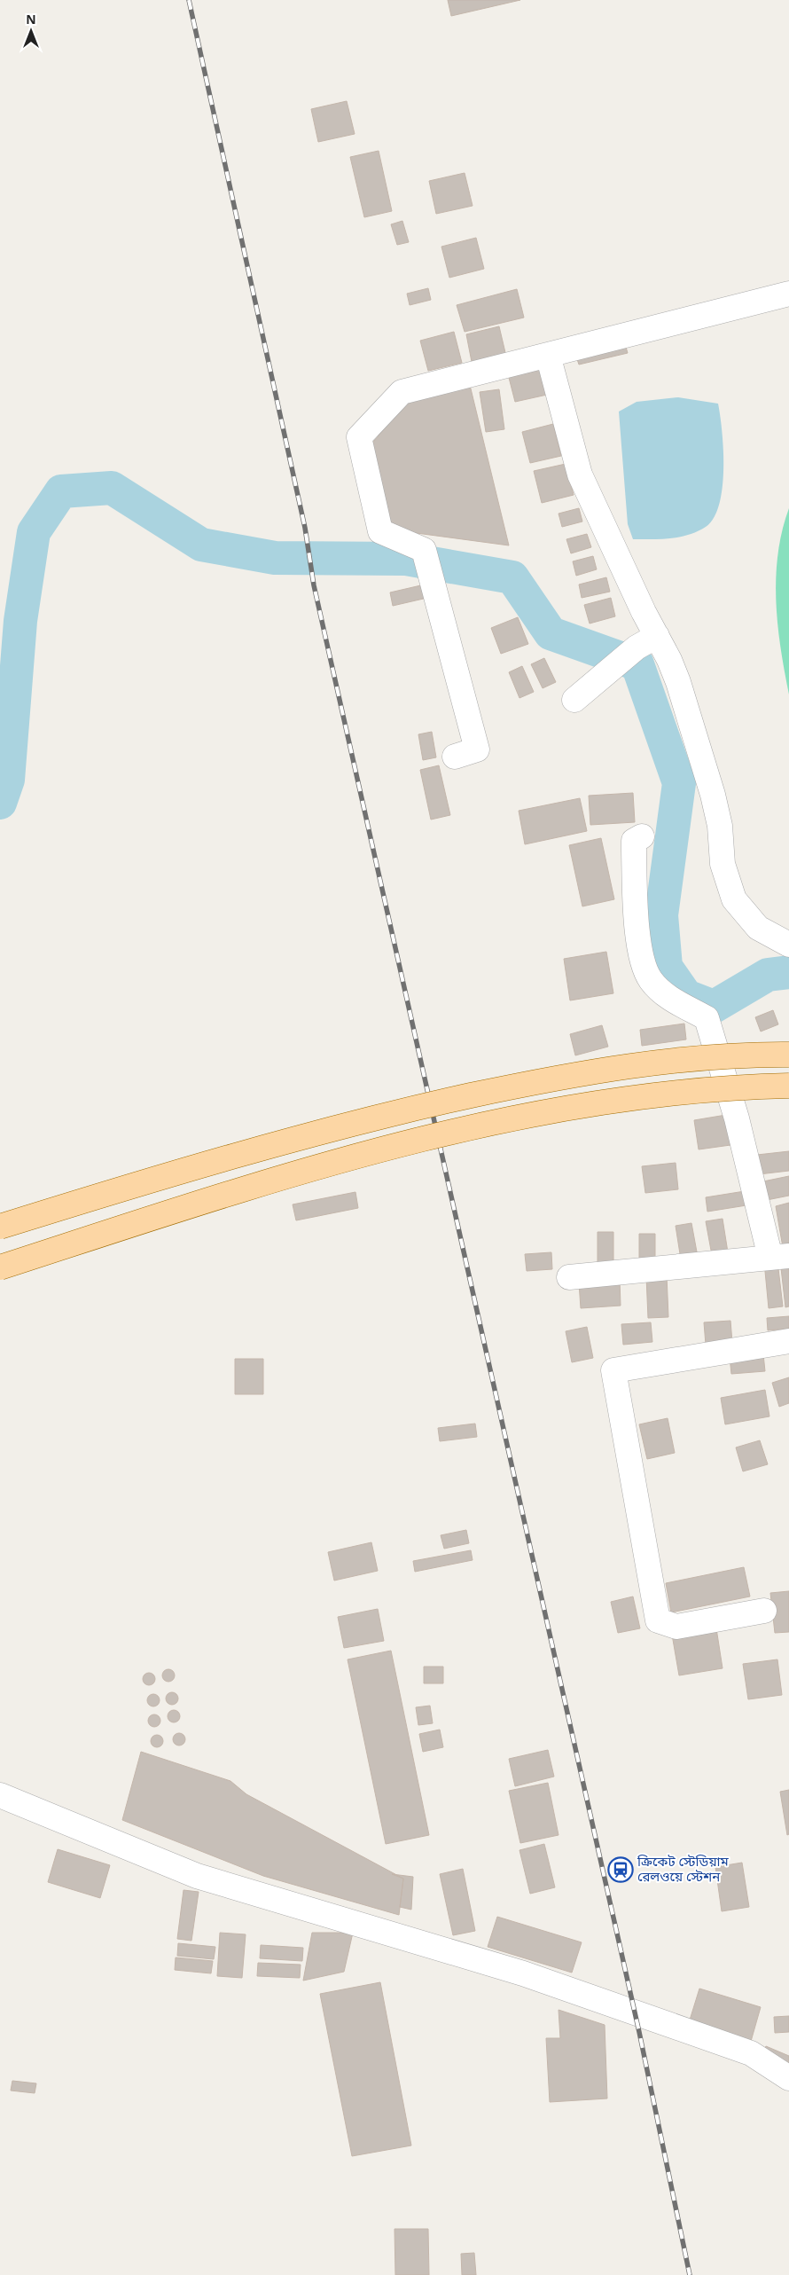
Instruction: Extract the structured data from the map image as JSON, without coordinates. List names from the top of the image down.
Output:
{
  "places": {
    "station": ["ক্রিকেট স্টেডিয়াম রেলওয়ে স্টেশন"]
  },
  "north": "top"
}
